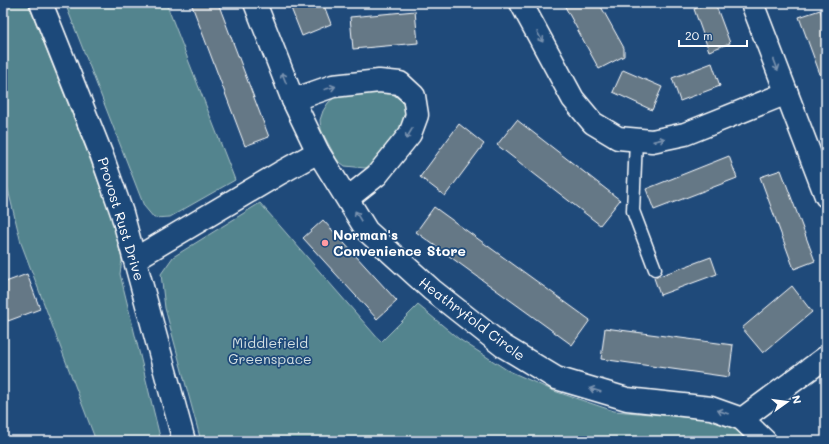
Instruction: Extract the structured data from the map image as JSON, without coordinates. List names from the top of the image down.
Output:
{
  "streets": {
    "street": ["Provost Rust Drive", "Heathryfold Circle"]
  },
  "one_way": ["Heathryfold Circle"],
  "parks": ["Middlefield Greenspace"],
  "places": ["Norman's Convenience Store"],
  "scale_bar": "20 m",
  "north": "right"
}
